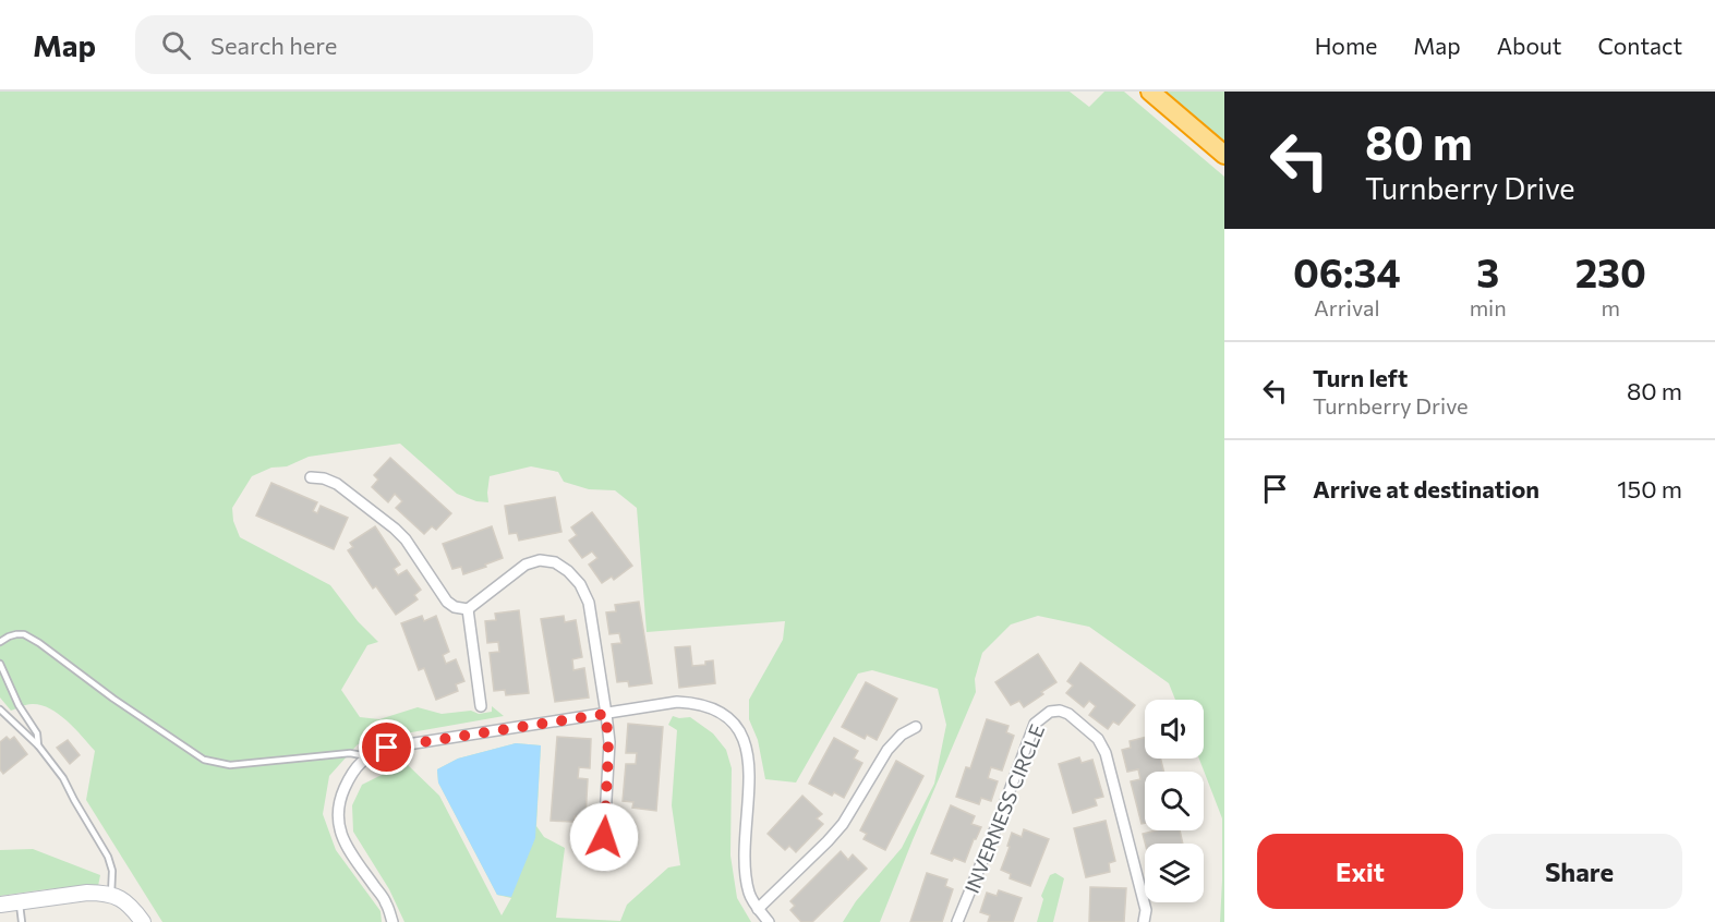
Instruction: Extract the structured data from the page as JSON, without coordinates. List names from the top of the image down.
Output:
{
  "streets": {
    "street": ["INVERNESS CIRCLE"]
  },
  "page": {
    "header": "Map",
    "search": "Search here",
    "nav": [
      "Home",
      "Map",
      "About",
      "Contact"
    ],
    "turn": ["80 m", "Turnberry Drive"],
    "eta": [
      "06:34",
      "Arrival",
      "3",
      "min",
      "230",
      "m"
    ],
    "list": [
      {
        "name": "Turn left",
        "note": "Turnberry Drive",
        "value": "80 m"
      },
      {
        "name": "Arrive at destination",
        "value": "150 m"
      }
    ],
    "buttons": ["Exit", "Share"]
  }
}
